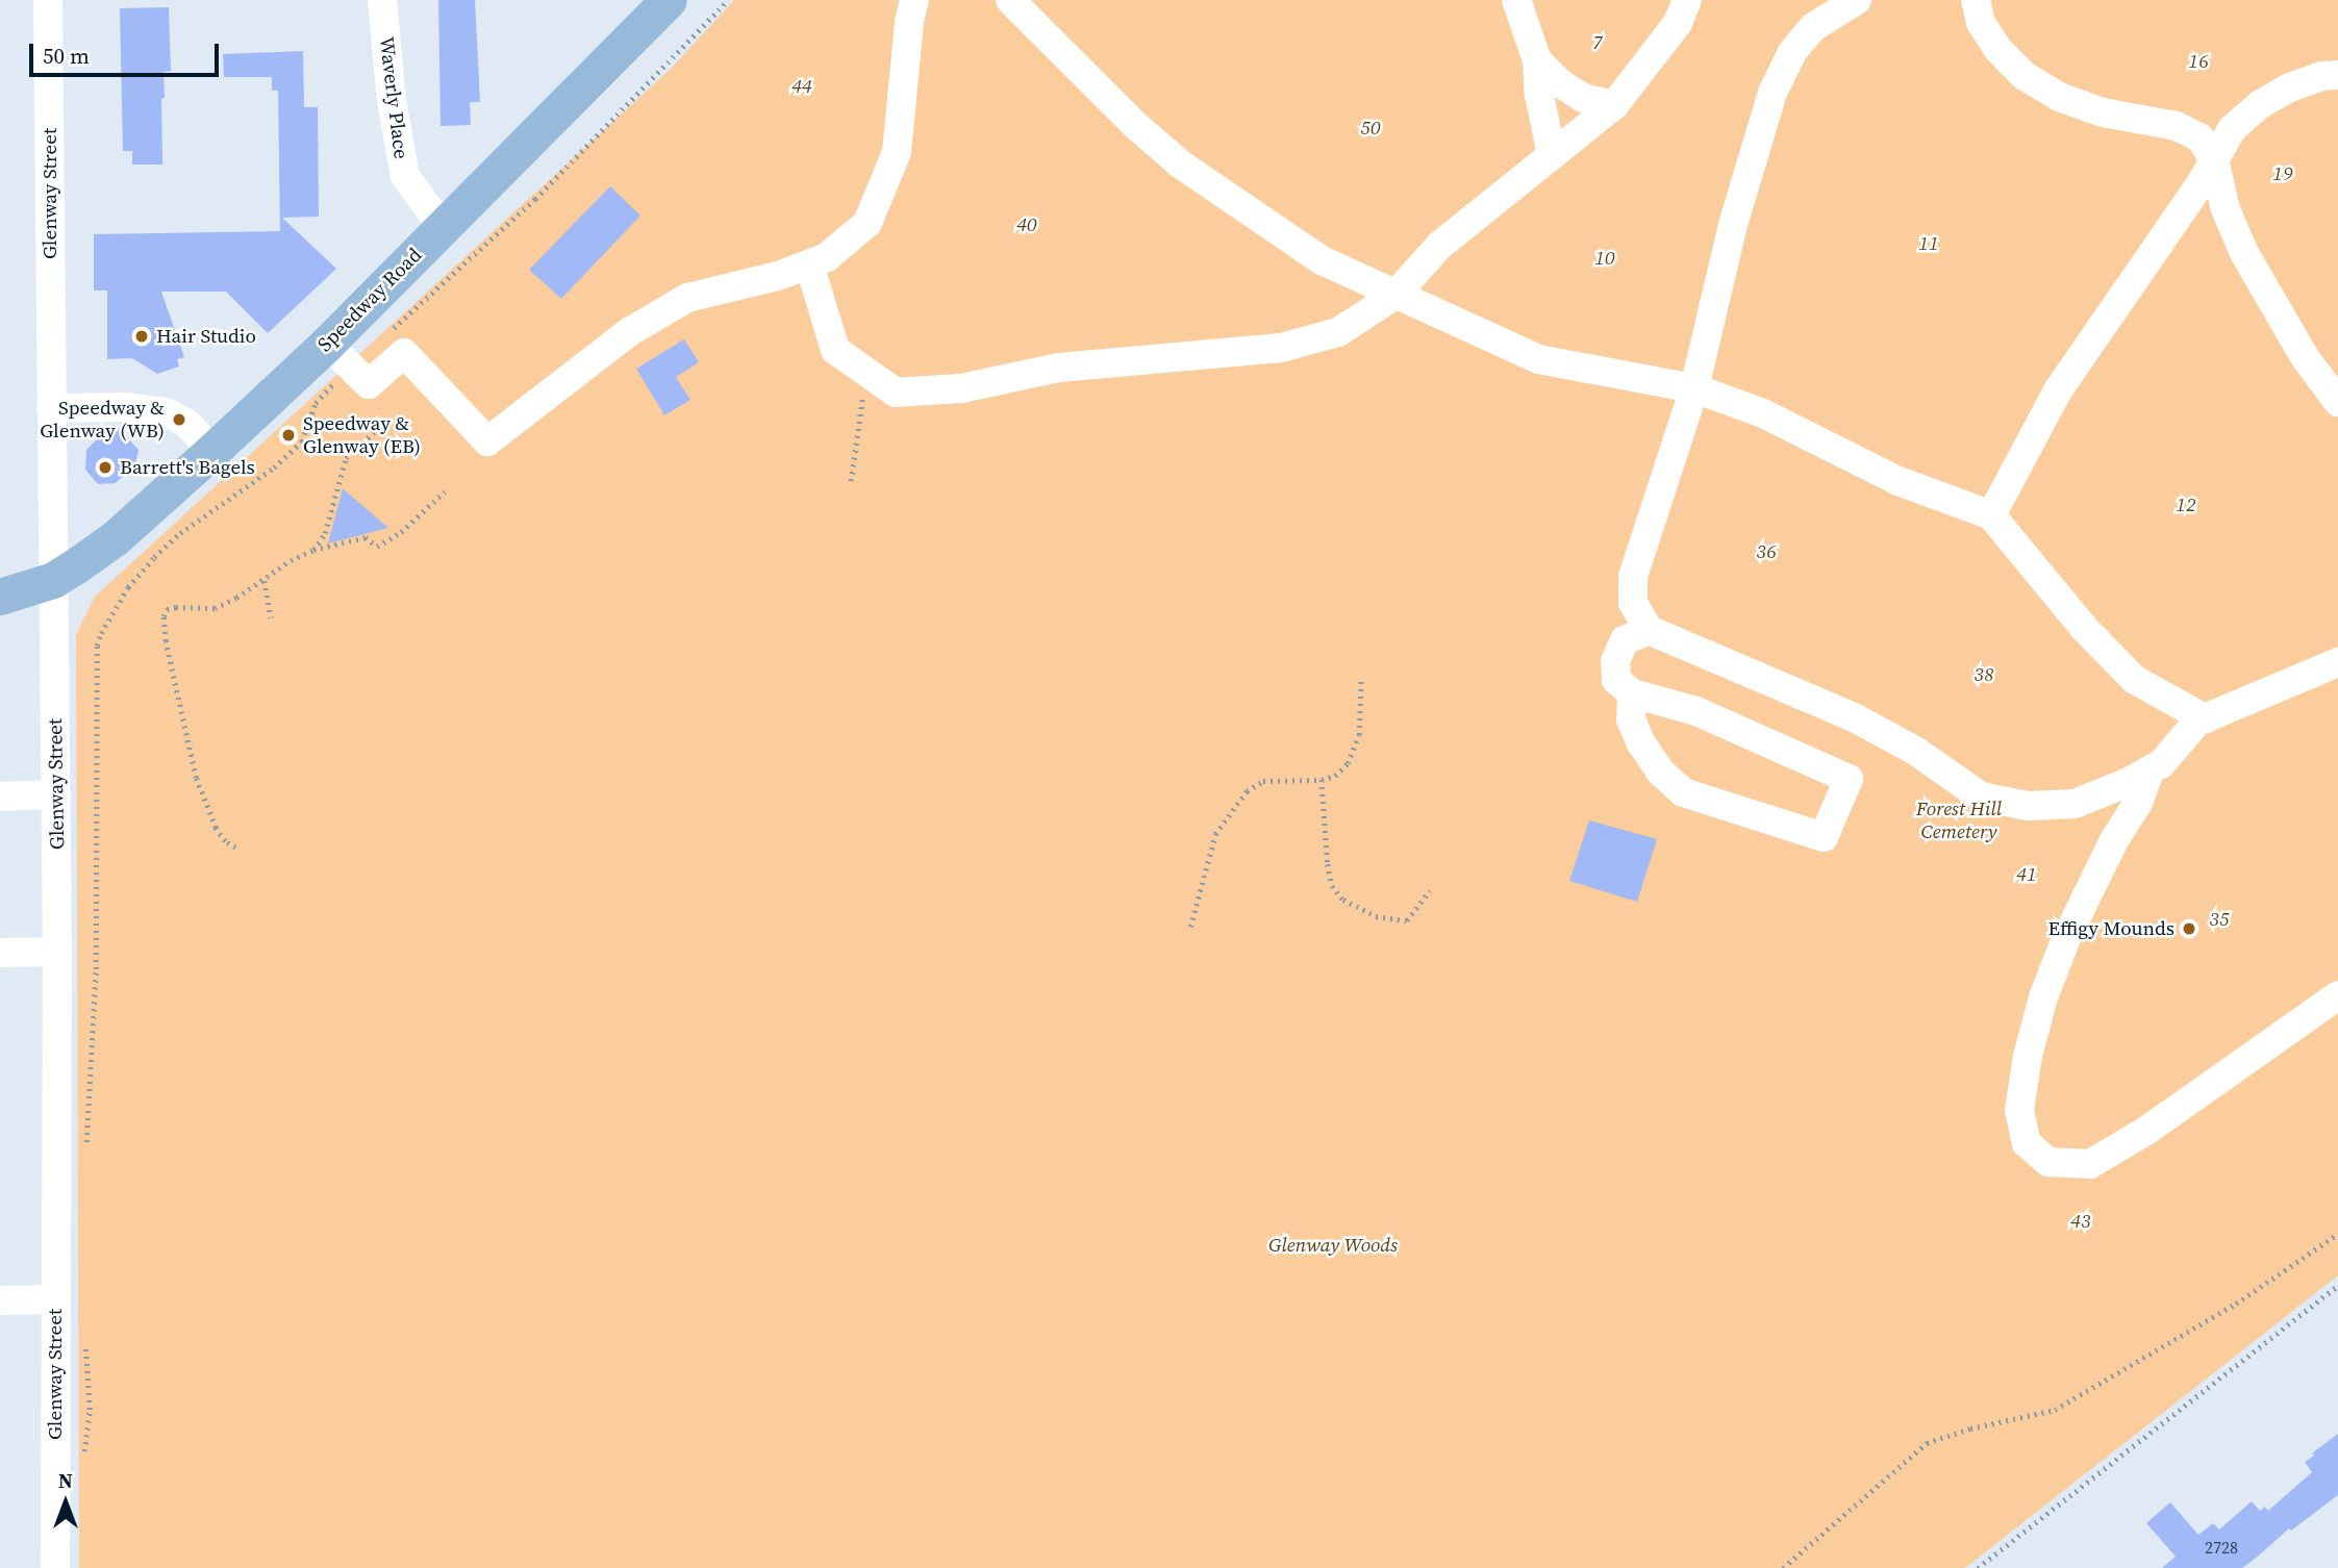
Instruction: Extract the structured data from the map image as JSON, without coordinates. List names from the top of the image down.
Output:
{
  "streets": {
    "main road": ["Speedway Road"],
    "street": ["Waverly Place", "Glenway Street"]
  },
  "crossings": [
    ["Waverly Place", "Speedway Road"],
    ["Glenway Street", "Speedway Road"]
  ],
  "parks": [
    "7",
    "16",
    "44",
    "50",
    "19",
    "40",
    "11",
    "10",
    "12",
    "36",
    "38",
    "Forest Hill Cemetery",
    "41",
    "35",
    "43",
    "Glenway Woods"
  ],
  "places": [
    "Hair Studio",
    "Speedway & Glenway (WB)",
    "Speedway & Glenway (EB)",
    "Barrett's Bagels",
    "Effigy Mounds"
  ],
  "house_numbers": ["2728"],
  "scale_bar": "50 m",
  "north": "top"
}
